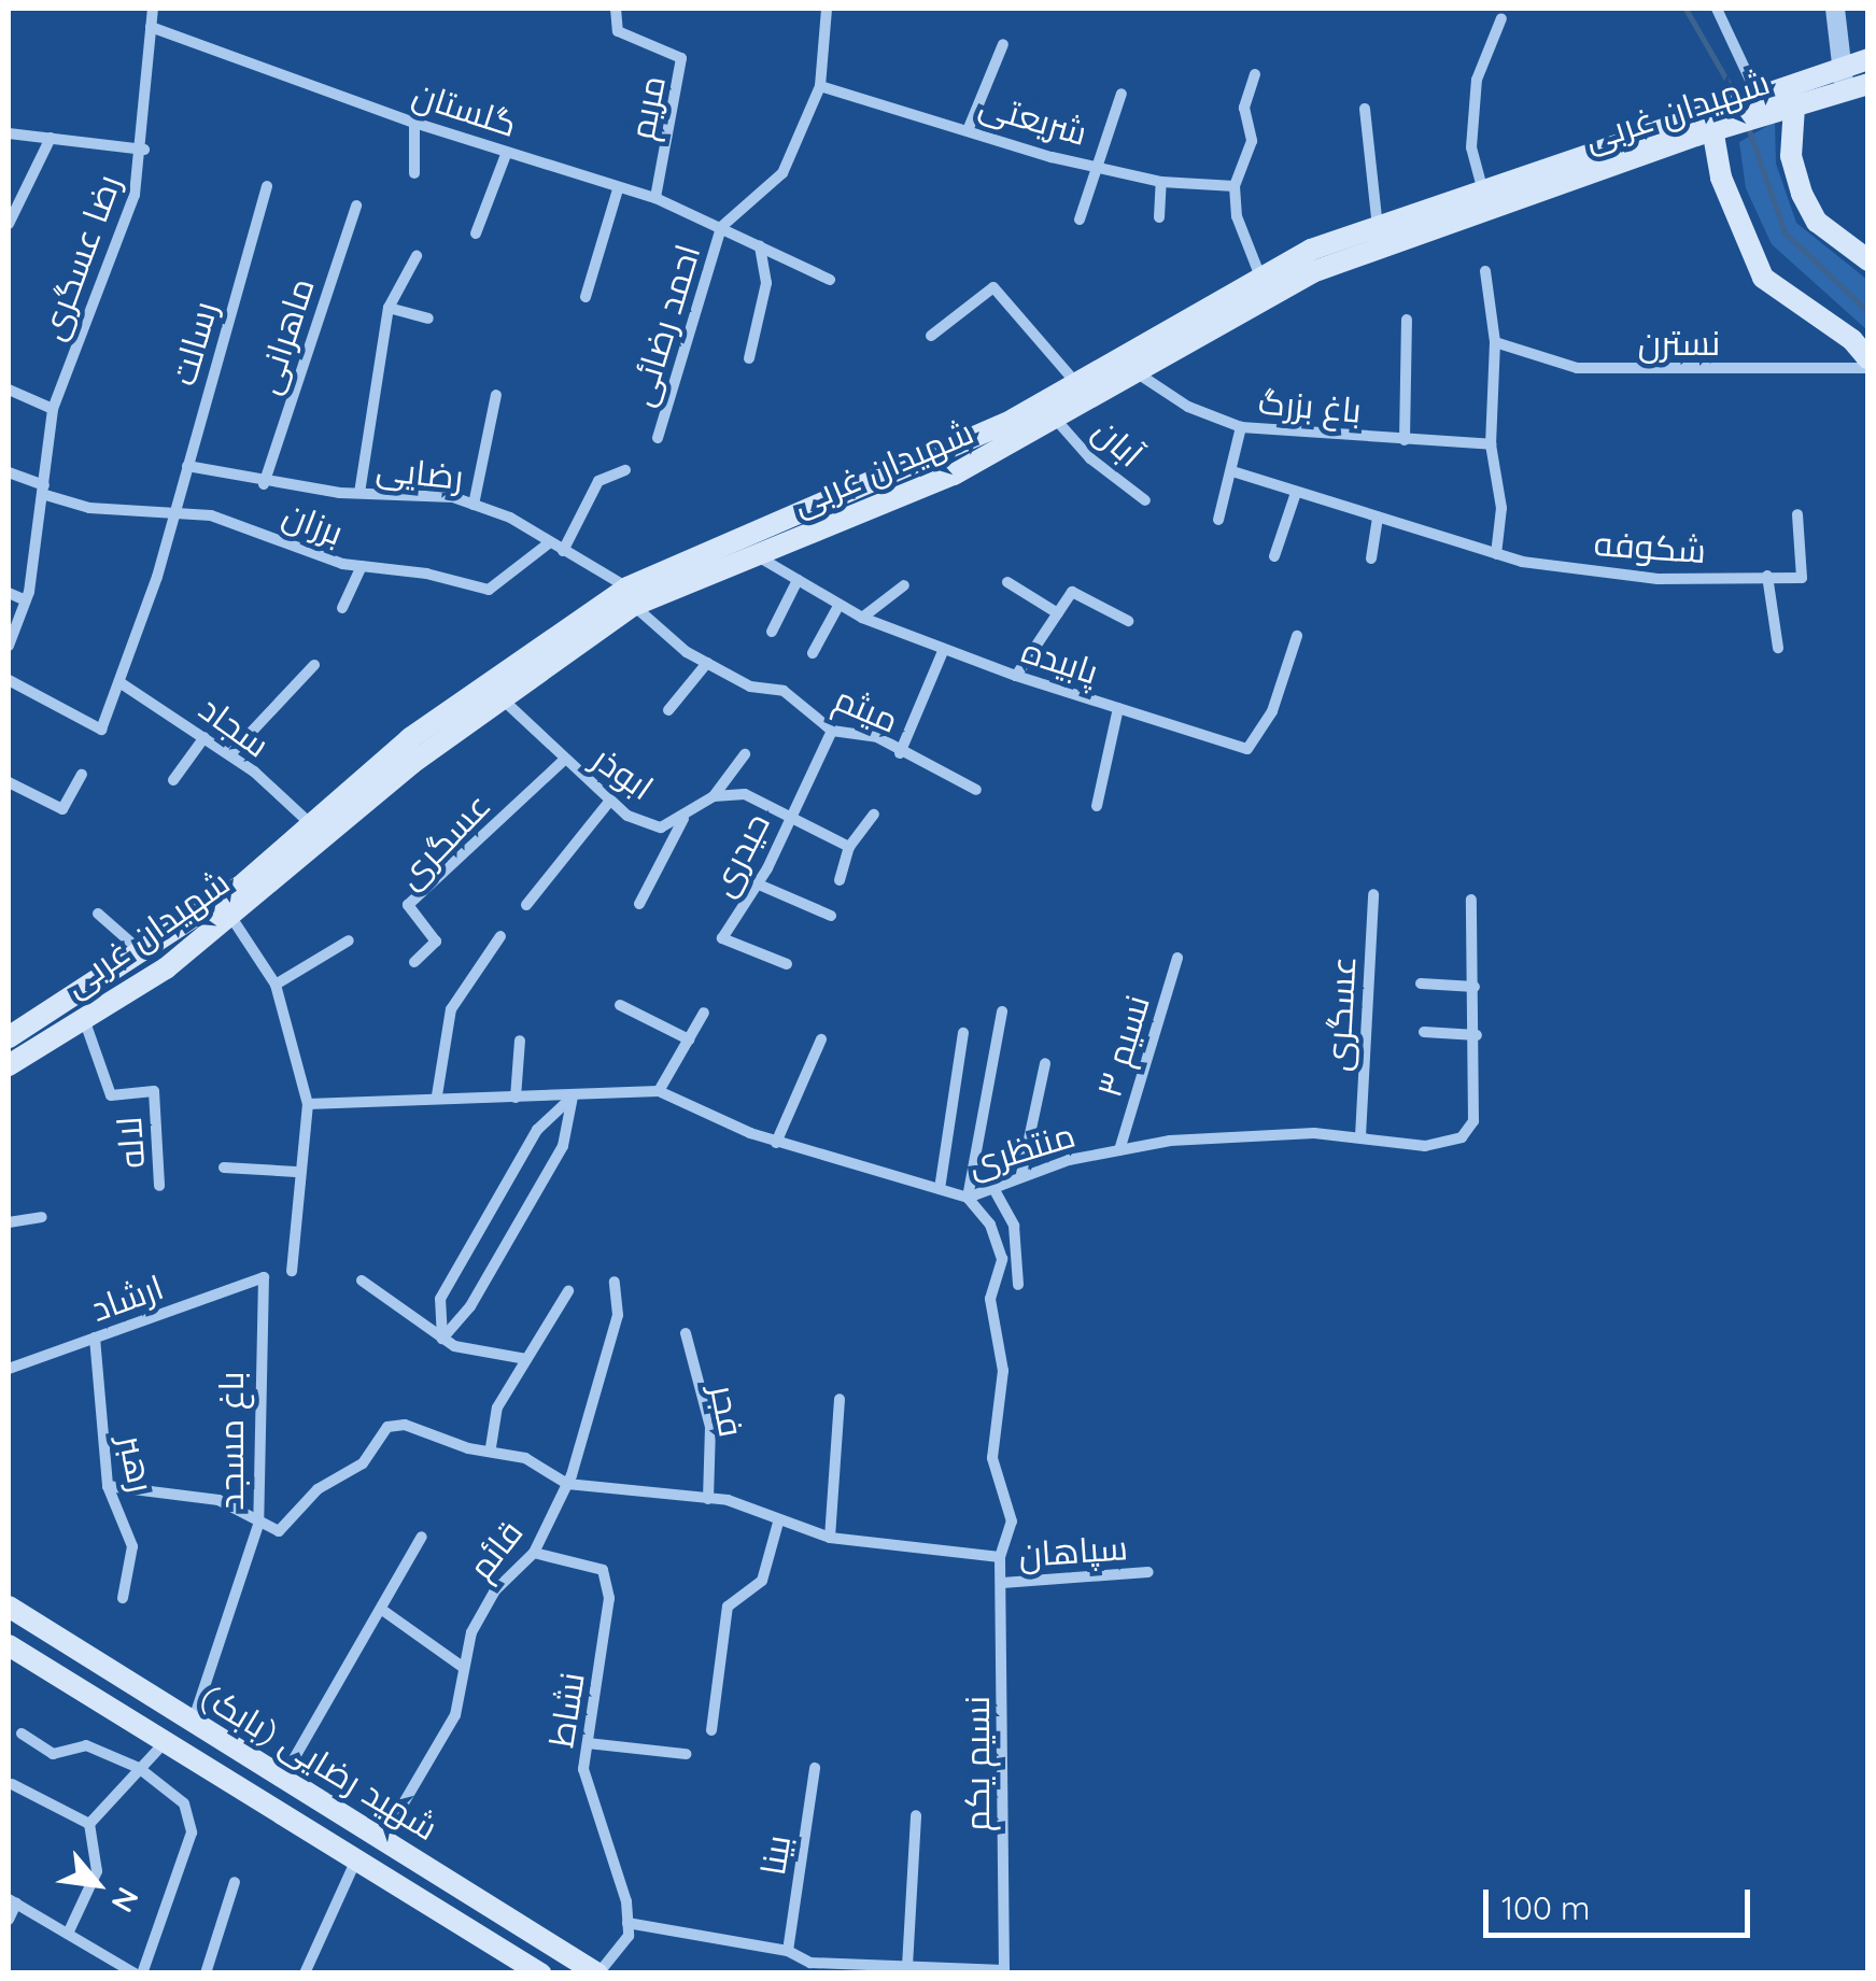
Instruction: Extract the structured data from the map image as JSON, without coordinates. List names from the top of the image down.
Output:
{
  "streets": {
    "main road": ["شهیدان غربی", "شهید رضایی (بابک)"],
    "street": [
      "مریم",
      "گلستان",
      "شریعتی",
      "رضا عسگری",
      "احمد رضائی",
      "ماهرانی",
      "نسترن",
      "رسالت",
      "باغ بزرگ",
      "آبان",
      "رضایی",
      "برزان",
      "شکوفه",
      "پابیده",
      "میثم",
      "سجاد",
      "ابوذر",
      "عسگری",
      "حیدری",
      "نسیم ۳",
      "لاله",
      "منتظری",
      "ارشاد",
      "فجر",
      "باغ مسجد",
      "رهبر",
      "قائم",
      "سپاهان",
      "نشاط",
      "نسیم یکم",
      "بینا"
    ]
  },
  "crossings": [
    ["مریم", "گلستان"],
    ["گلستان", "رضا عسگری"],
    ["گلستان", "احمد رضائی"],
    ["شهیدان غربی", "باغ بزرگ"],
    ["شهیدان غربی", "آبان"],
    ["شهیدان غربی", "رضایی"],
    ["شهیدان غربی", "پابیده"],
    ["شهیدان غربی", "میثم"],
    ["شهیدان غربی", "سجاد"],
    ["شهیدان غربی", "ابوذر"],
    ["شهیدان غربی", "لاله"],
    ["رضا عسگری", "برزان"],
    ["ماهرانی", "رضایی"],
    ["رسالت", "رضایی"],
    ["رسالت", "برزان"],
    ["رسالت", "سجاد"],
    ["رضایی", "برزان"],
    ["رضایی", "میثم"],
    ["میثم", "حیدری"],
    ["ابوذر", "عسگری"],
    ["عسگری", "منتظری"],
    ["نسیم ۳", "منتظری"],
    ["منتظری", "نسیم یکم"],
    ["ارشاد", "باغ مسجد"],
    ["ارشاد", "رهبر"],
    ["باغ مسجد", "شهید رضایی (بابک)"],
    ["قائم", "نشاط"],
    ["قائم", "شهید رضایی (بابک)"],
    ["سپاهان", "نسیم یکم"]
  ],
  "scale_bar": "100 m",
  "north": "bottom right"
}
